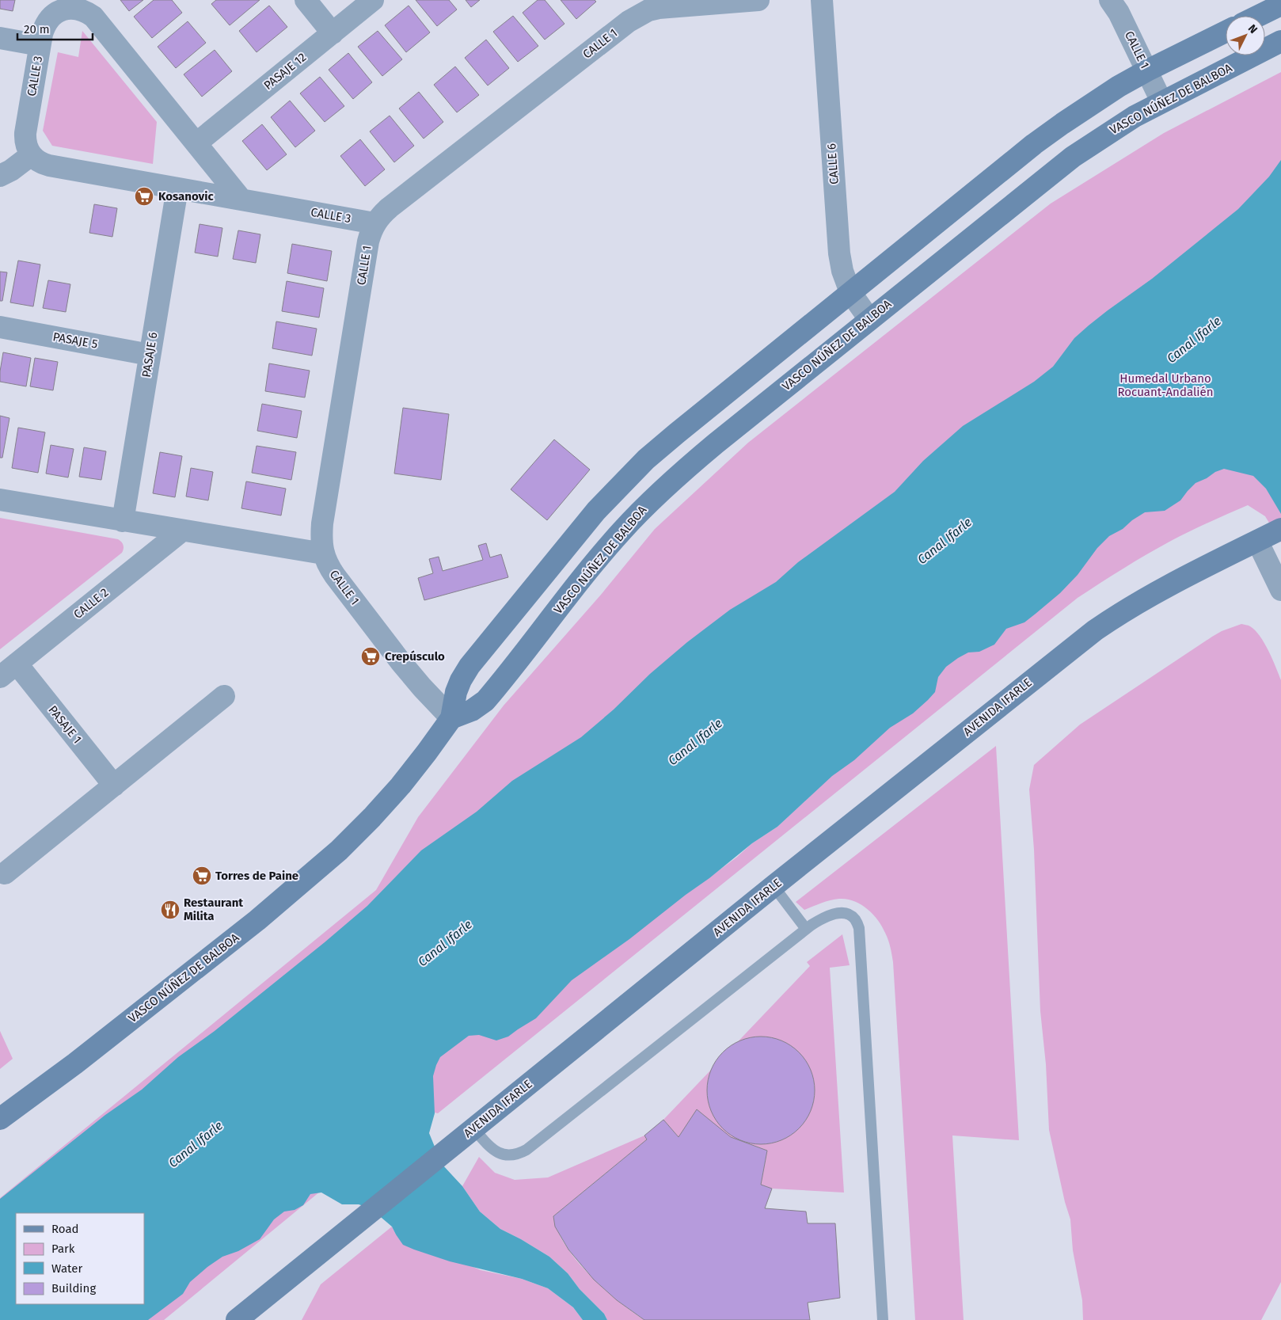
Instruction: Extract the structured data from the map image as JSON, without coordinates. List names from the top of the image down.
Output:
{
  "streets": {
    "street": [
      "CALLE 1",
      "PASAJE 12",
      "CALLE 3",
      "VASCO NÚÑEZ DE BALBOA",
      "CALLE 6",
      "PASAJE 5",
      "PASAJE 6",
      "CALLE 2",
      "AVENIDA IFARLE",
      "PASAJE 1"
    ]
  },
  "crossings": [
    ["CALLE 1", "CALLE 3"],
    ["CALLE 1", "VASCO NÚÑEZ DE BALBOA"],
    ["PASAJE 12", "CALLE 3"],
    ["CALLE 3", "PASAJE 6"],
    ["VASCO NÚÑEZ DE BALBOA", "CALLE 6"],
    ["PASAJE 5", "PASAJE 6"],
    ["CALLE 2", "PASAJE 1"]
  ],
  "water": ["Canal Ifarle"],
  "parks": ["Humedal Urbano Rocuant-Andalién"],
  "places": {
    "supermarket": ["Kosanovic", "Crepúsculo", "Torres de Paine"],
    "restaurant": ["Restaurant Milita"]
  },
  "legend": [
    "Road",
    "Park",
    "Water",
    "Building"
  ],
  "scale_bar": "20 m",
  "north": "top right"
}
